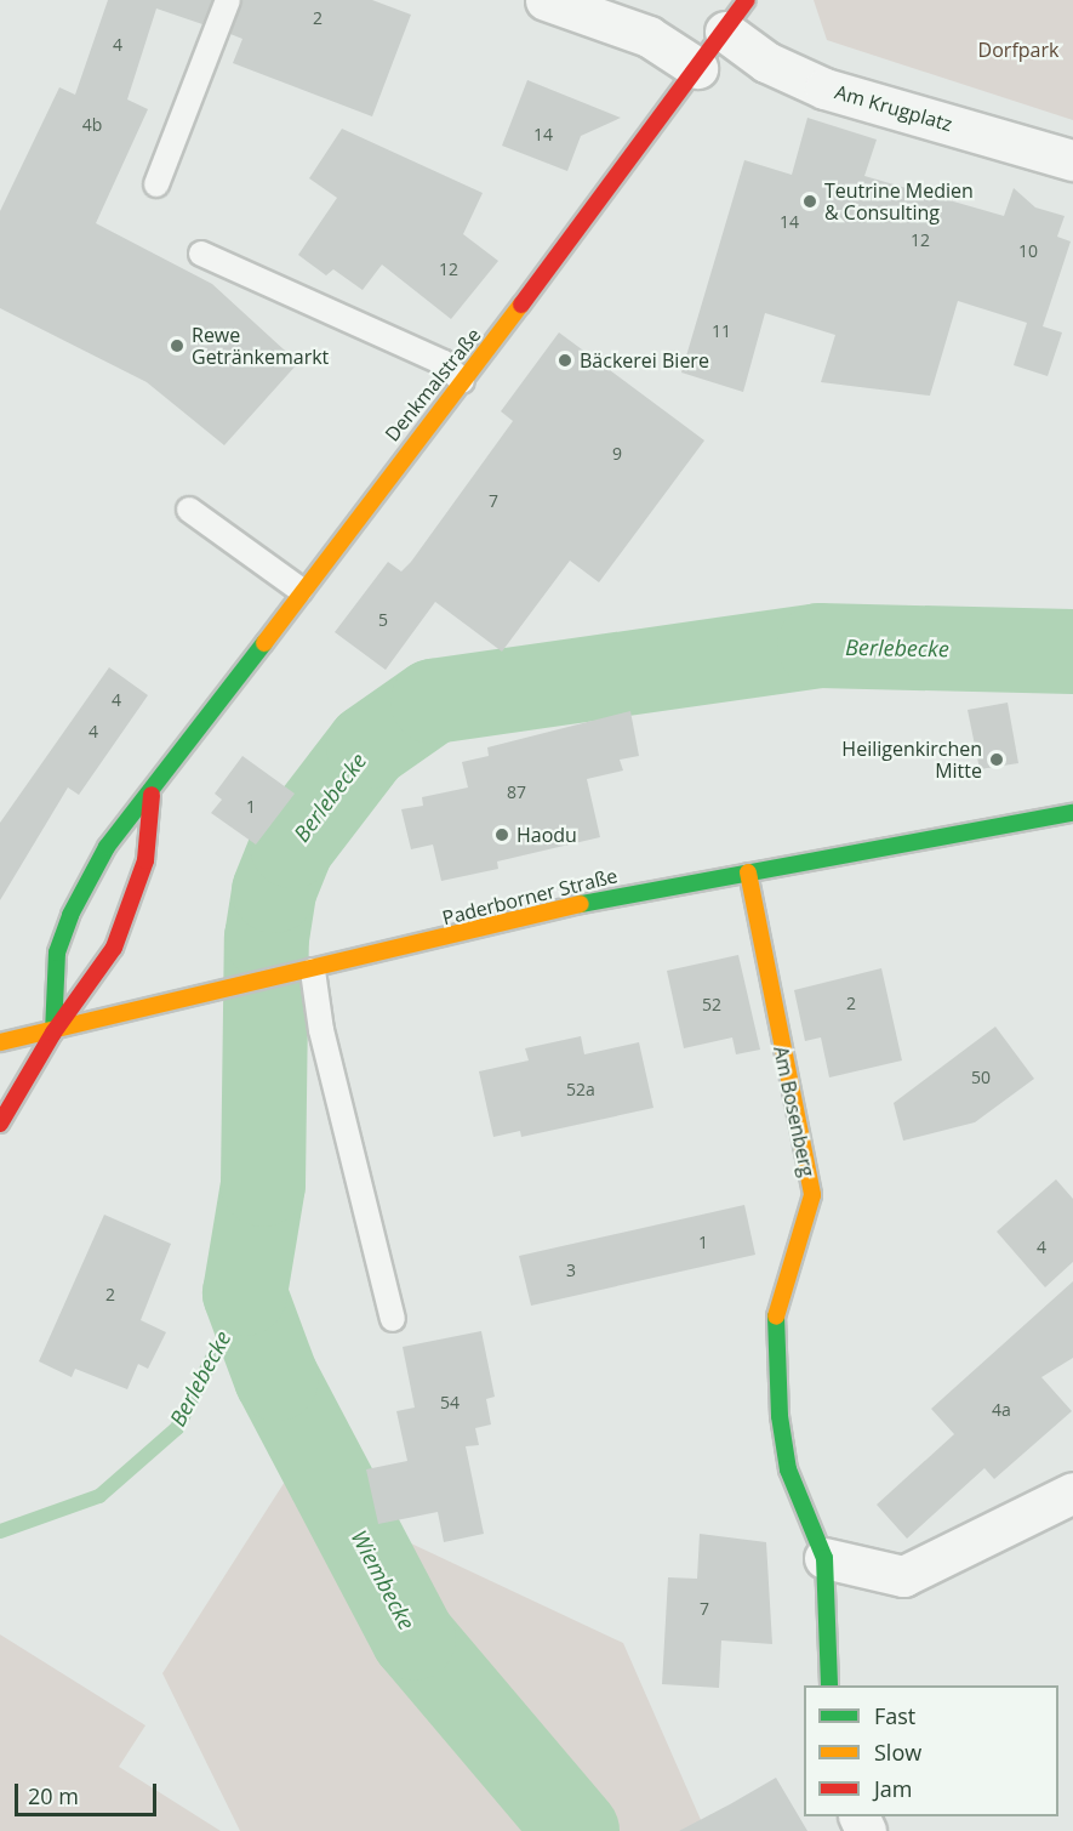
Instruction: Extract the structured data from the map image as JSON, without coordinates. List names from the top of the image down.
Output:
{
  "streets": {
    "main road": ["Denkmalstraße", "Paderborner Straße", "Am Bosenberg"],
    "street": ["Am Krugplatz"]
  },
  "crossings": [
    ["Am Krugplatz", "Denkmalstraße"],
    ["Denkmalstraße", "Paderborner Straße"],
    ["Paderborner Straße", "Am Bosenberg"]
  ],
  "water": ["Berlebecke", "Wiembecke"],
  "parks": ["Dorfpark"],
  "places": [
    "Teutrine Medien & Consulting",
    "Rewe Getränkemarkt",
    "Bäckerei Biere",
    "Heiligenkirchen Mitte",
    "Haodu"
  ],
  "house_numbers": [
    "2",
    "4",
    "4b",
    "14",
    "14",
    "12",
    "10",
    "12",
    "11",
    "9",
    "7",
    "5",
    "4",
    "4",
    "87",
    "1",
    "2",
    "52",
    "50",
    "52a",
    "1",
    "4",
    "3",
    "2",
    "54",
    "4a",
    "7"
  ],
  "legend": ["Fast", "Slow", "Jam"],
  "scale_bar": "20 m"
}
